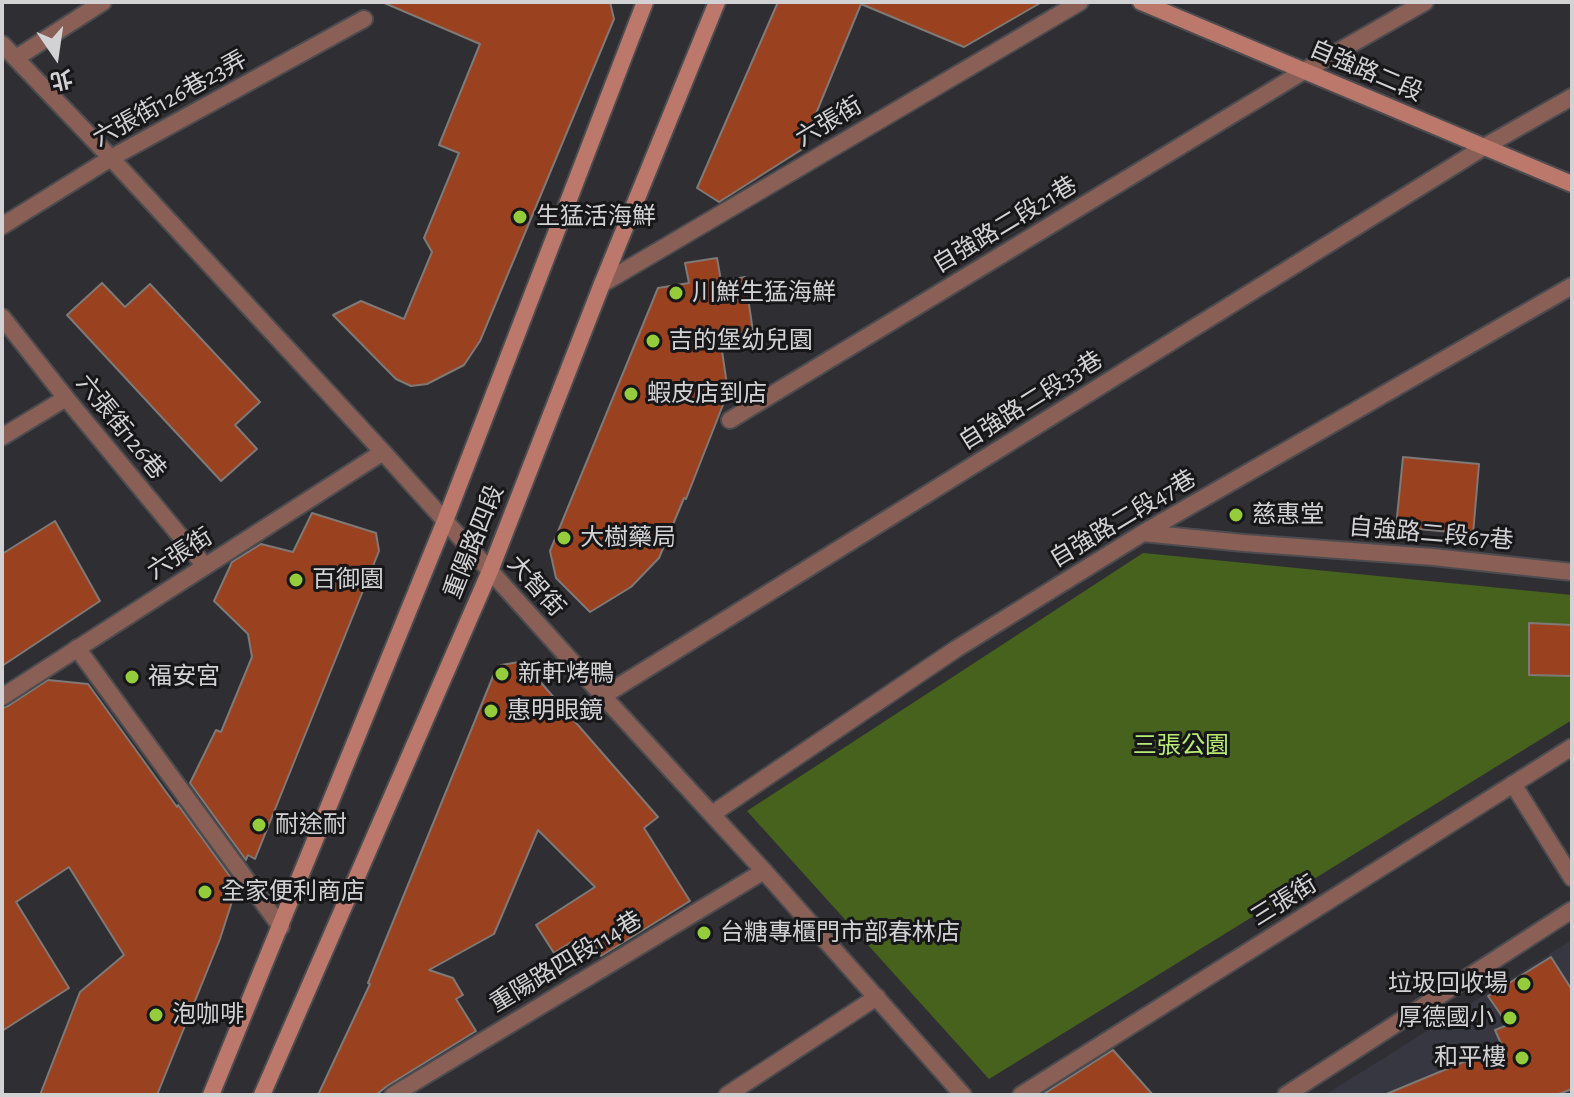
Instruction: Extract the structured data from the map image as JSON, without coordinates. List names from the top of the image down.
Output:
{
  "streets": {
    "main road": ["自強路二段", "重陽路四段"],
    "street": [
      "六張街126巷23弄",
      "六張街",
      "自強路二段21巷",
      "自強路二段33巷",
      "六張街126巷",
      "自強路二段47巷",
      "自強路二段67巷",
      "大智街",
      "三張街",
      "重陽路四段114巷"
    ]
  },
  "crossings": [
    ["自強路二段", "自強路二段21巷"],
    ["自強路二段", "自強路二段33巷"],
    ["六張街126巷23弄", "大智街"],
    ["六張街", "六張街126巷"],
    ["六張街", "重陽路四段"],
    ["六張街", "大智街"],
    ["自強路二段33巷", "大智街"],
    ["自強路二段47巷", "自強路二段67巷"],
    ["自強路二段47巷", "大智街"],
    ["重陽路四段", "大智街"],
    ["大智街", "重陽路四段114巷"]
  ],
  "parks": ["三張公園"],
  "places": [
    "生猛活海鮮",
    "川鮮生猛海鮮",
    "吉的堡幼兒園",
    "蝦皮店到店",
    "慈惠堂",
    "大樹藥局",
    "百御園",
    "新軒烤鴨",
    "福安宮",
    "惠明眼鏡",
    "耐途耐",
    "全家便利商店",
    "台糖專櫃門市部春林店",
    "垃圾回收場",
    "泡咖啡",
    "厚德國小",
    "和平樓"
  ],
  "north": "bottom"
}
